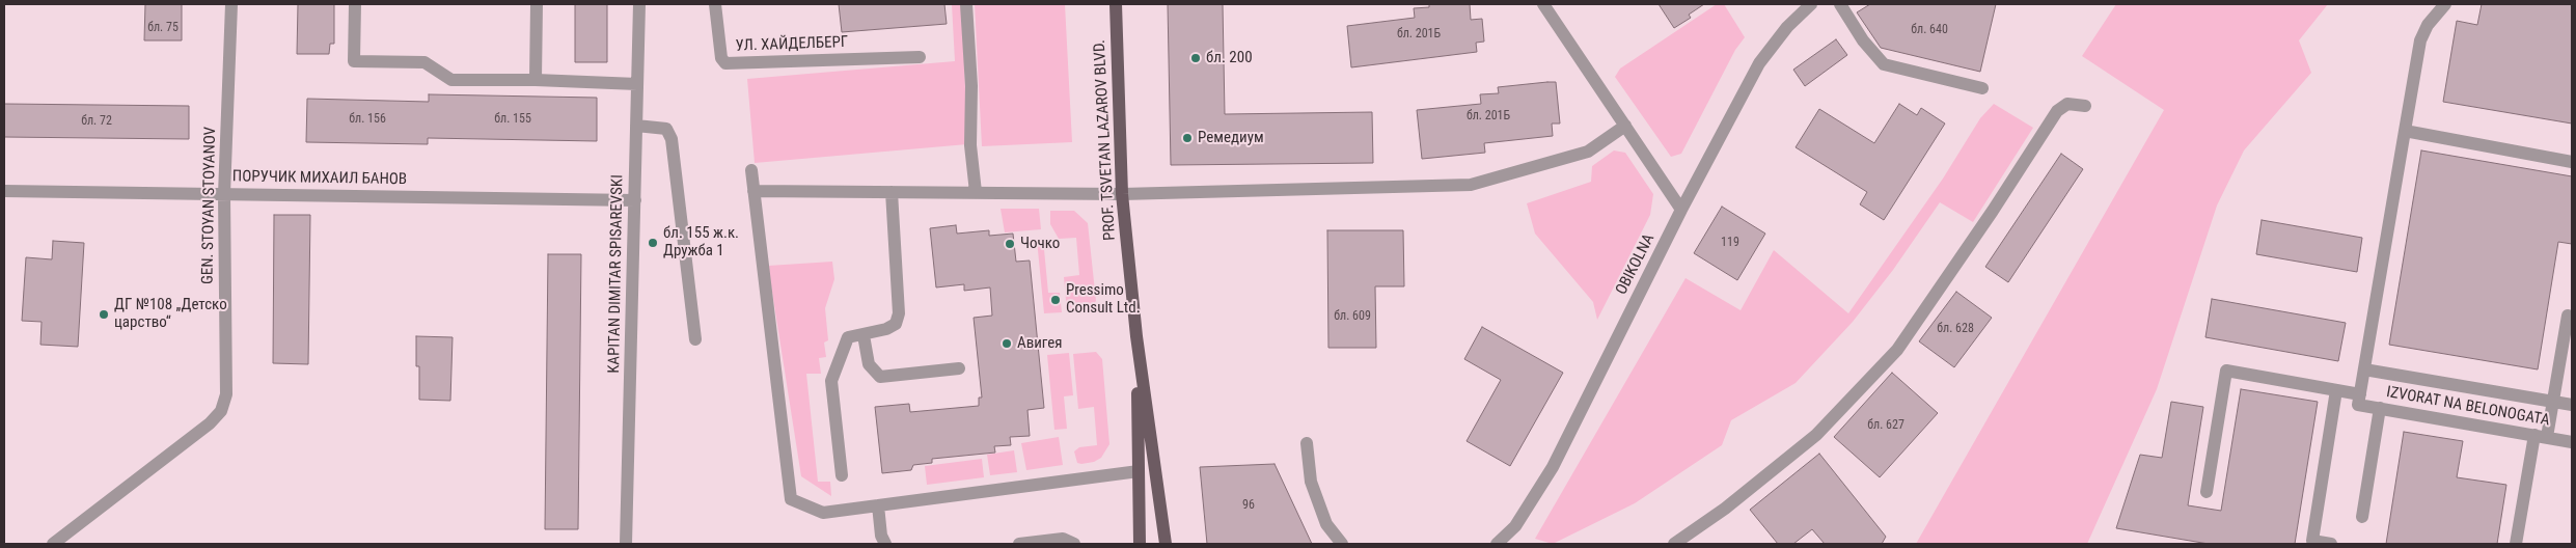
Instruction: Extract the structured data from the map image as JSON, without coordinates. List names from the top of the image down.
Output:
{
  "streets": {
    "main road": ["PROF. TSVETAN LAZAROV BLVD."],
    "street": [
      "УЛ. ХАЙДЕЛБЕРГ",
      "ПОРУЧИК МИХАИЛ БАНОВ",
      "GEN. STOYAN STOYANOV",
      "OBIKOLNA",
      "KAPITAN DIMITAR SPISAREVSKI",
      "IZVORAT NA BELONOGATA"
    ]
  },
  "crossings": [
    ["ПОРУЧИК МИХАИЛ БАНОВ", "GEN. STOYAN STOYANOV"],
    ["ПОРУЧИК МИХАИЛ БАНОВ", "KAPITAN DIMITAR SPISAREVSKI"]
  ],
  "places": [
    "бл. 200",
    "Ремедиум",
    "бл. 155 ж.к. Дружба 1",
    "Чочко",
    "Pressimo Consult Ltd.",
    "ДГ №108 „Детско царство“",
    "Авигея"
  ],
  "house_numbers": [
    "бл. 75",
    "бл. 640",
    "бл. 201Б",
    "бл. 201Б",
    "бл. 156",
    "бл. 155",
    "бл. 72",
    "119",
    "бл. 609",
    "бл. 628",
    "бл. 627",
    "96"
  ]
}
